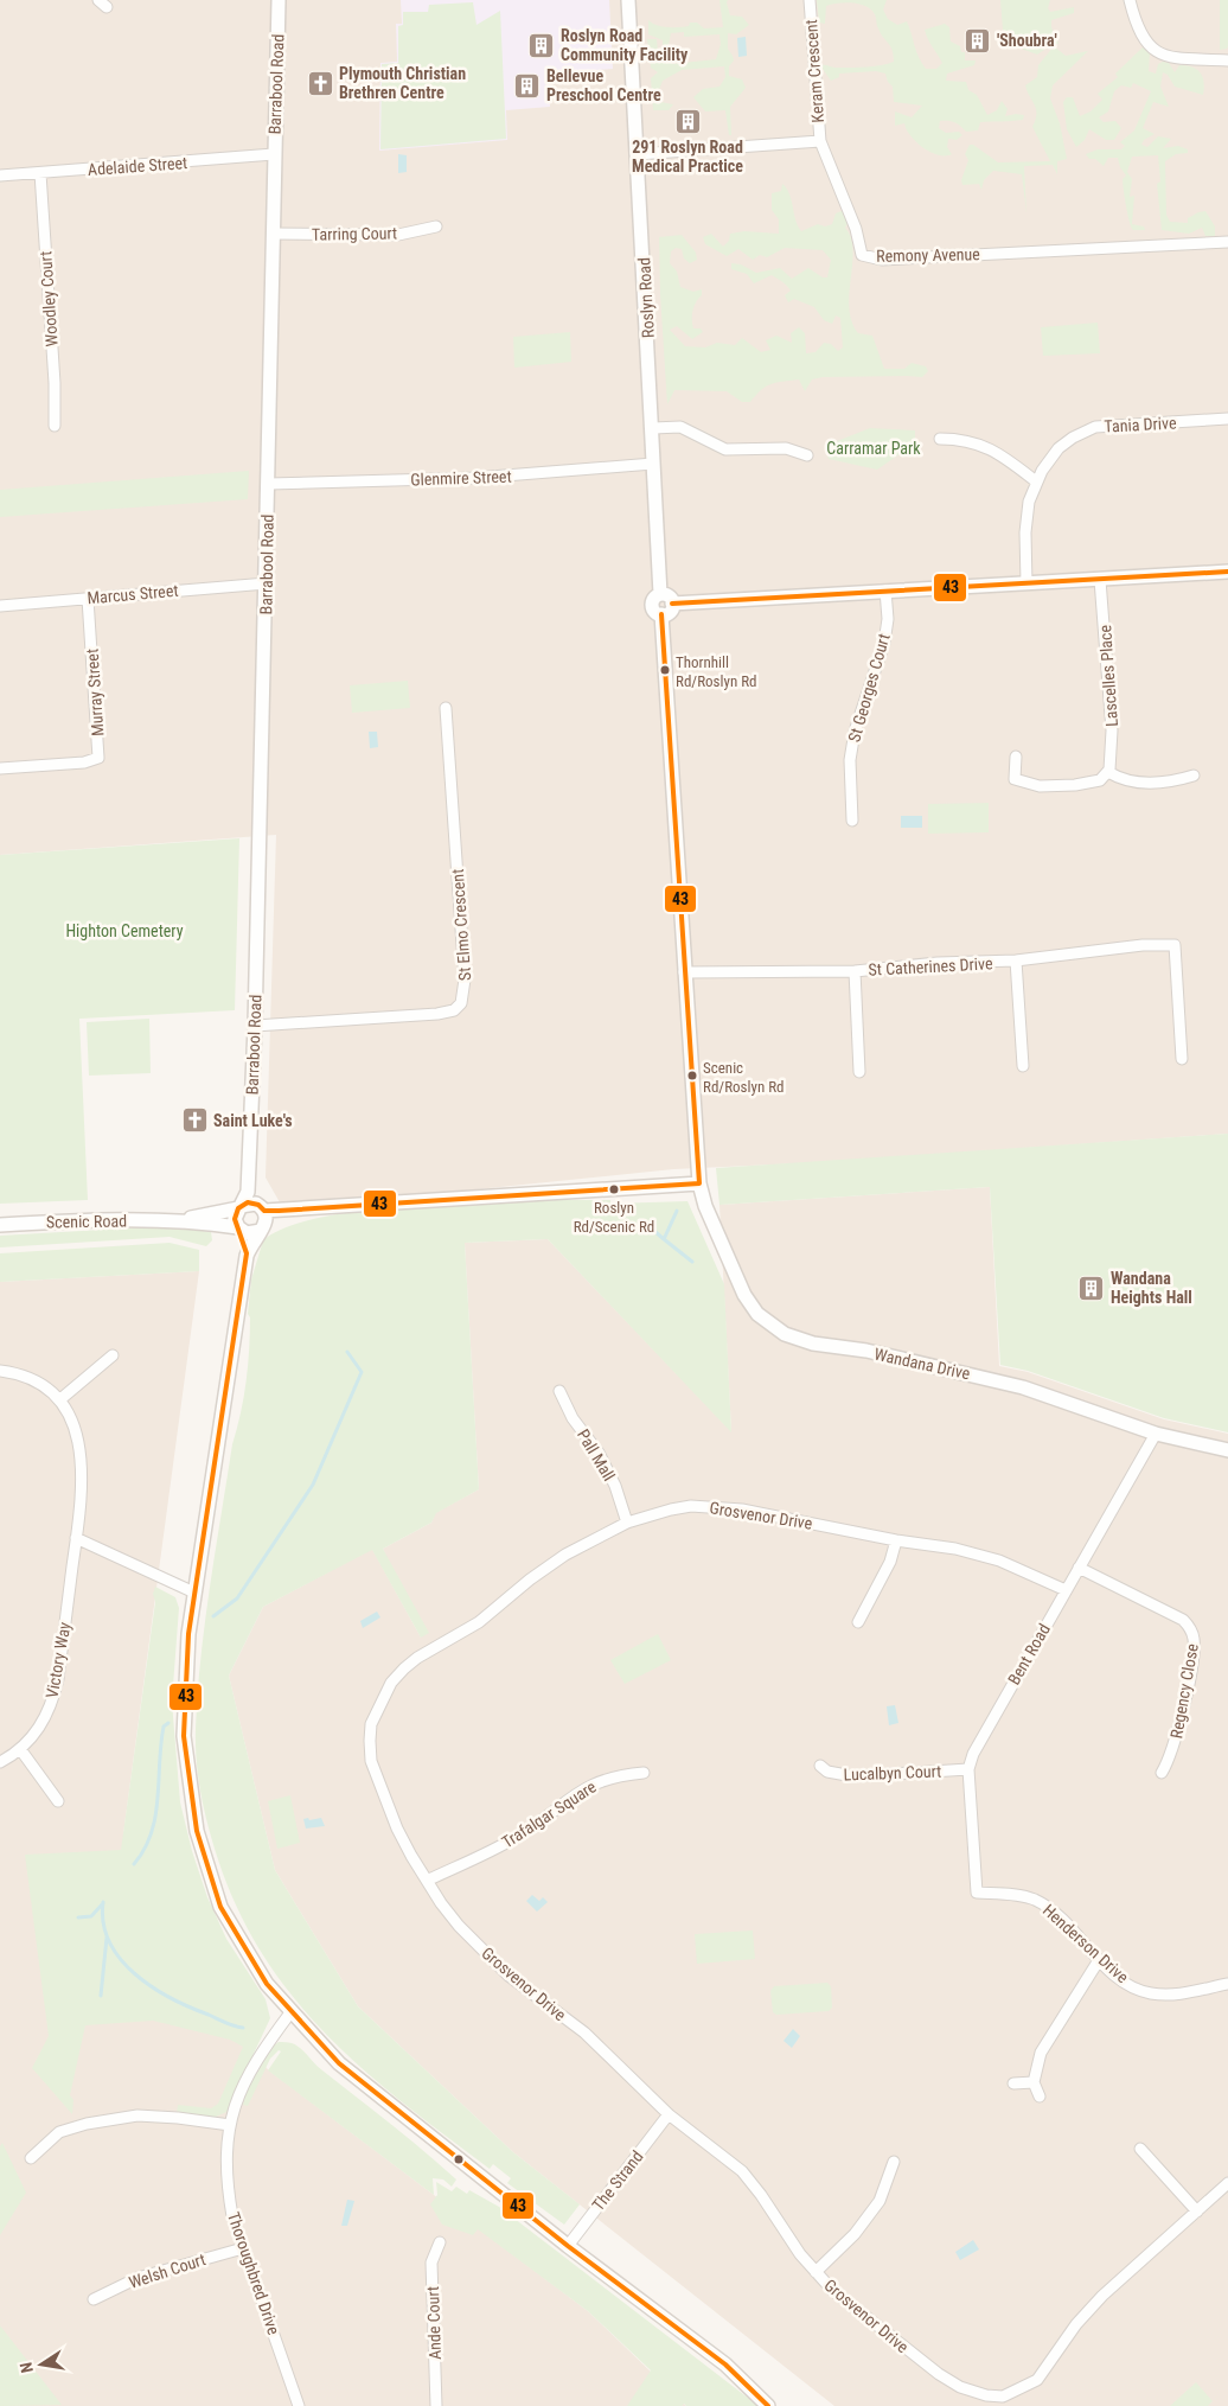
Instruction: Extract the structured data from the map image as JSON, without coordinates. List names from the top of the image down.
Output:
{
  "streets": {
    "main road": [
      "Barrabool Road",
      "Roslyn Road",
      "Scenic Road",
      "Wandana Drive"
    ],
    "street": [
      "Keram Crescent",
      "Adelaide Street",
      "Tarring Court",
      "Remony Avenue",
      "Woodley Court",
      "Tania Drive",
      "Glenmire Street",
      "Marcus Street",
      "Lascelles Place",
      "St Georges Court",
      "Murray Street",
      "St Elmo Crescent",
      "St Catherines Drive",
      "Pall Mall",
      "Grosvenor Drive",
      "Bent Road",
      "Victory Way",
      "Regency Close",
      "Lucalbyn Court",
      "Trafalgar Square",
      "Henderson Drive",
      "The Strand",
      "Welsh Court",
      "Thoroughbred Drive",
      "Ande Court"
    ]
  },
  "crossings": [
    ["Keram Crescent", "Remony Avenue"],
    ["Barrabool Road", "Adelaide Street"],
    ["Barrabool Road", "Tarring Court"],
    ["Barrabool Road", "Glenmire Street"],
    ["Barrabool Road", "Marcus Street"],
    ["Barrabool Road", "St Elmo Crescent"],
    ["Barrabool Road", "Scenic Road"],
    ["Adelaide Street", "Woodley Court"],
    ["Roslyn Road", "Glenmire Street"],
    ["Marcus Street", "Murray Street"],
    ["Wandana Drive", "Bent Road"],
    ["Pall Mall", "Grosvenor Drive"],
    ["Grosvenor Drive", "Bent Road"],
    ["Grosvenor Drive", "Trafalgar Square"],
    ["Grosvenor Drive", "The Strand"],
    ["Bent Road", "Regency Close"],
    ["Bent Road", "Lucalbyn Court"],
    ["Bent Road", "Henderson Drive"],
    ["Welsh Court", "Thoroughbred Drive"]
  ],
  "parks": ["Carramar Park", "Highton Cemetery"],
  "places": {
    "building": [
      "'Shoubra'",
      "Roslyn Road Community Facility",
      "Bellevue Preschool Centre",
      "291 Roslyn Road Medical Practice",
      "Wandana Heights Hall"
    ],
    "church": ["Plymouth Christian Brethren Centre", "Saint Luke's"],
    "other": ["Thornhill Rd/Roslyn Rd", "Scenic Rd/Roslyn Rd", "Roslyn Rd/Scenic Rd"]
  },
  "lines": ["transit line 43"],
  "north": "left"
}
